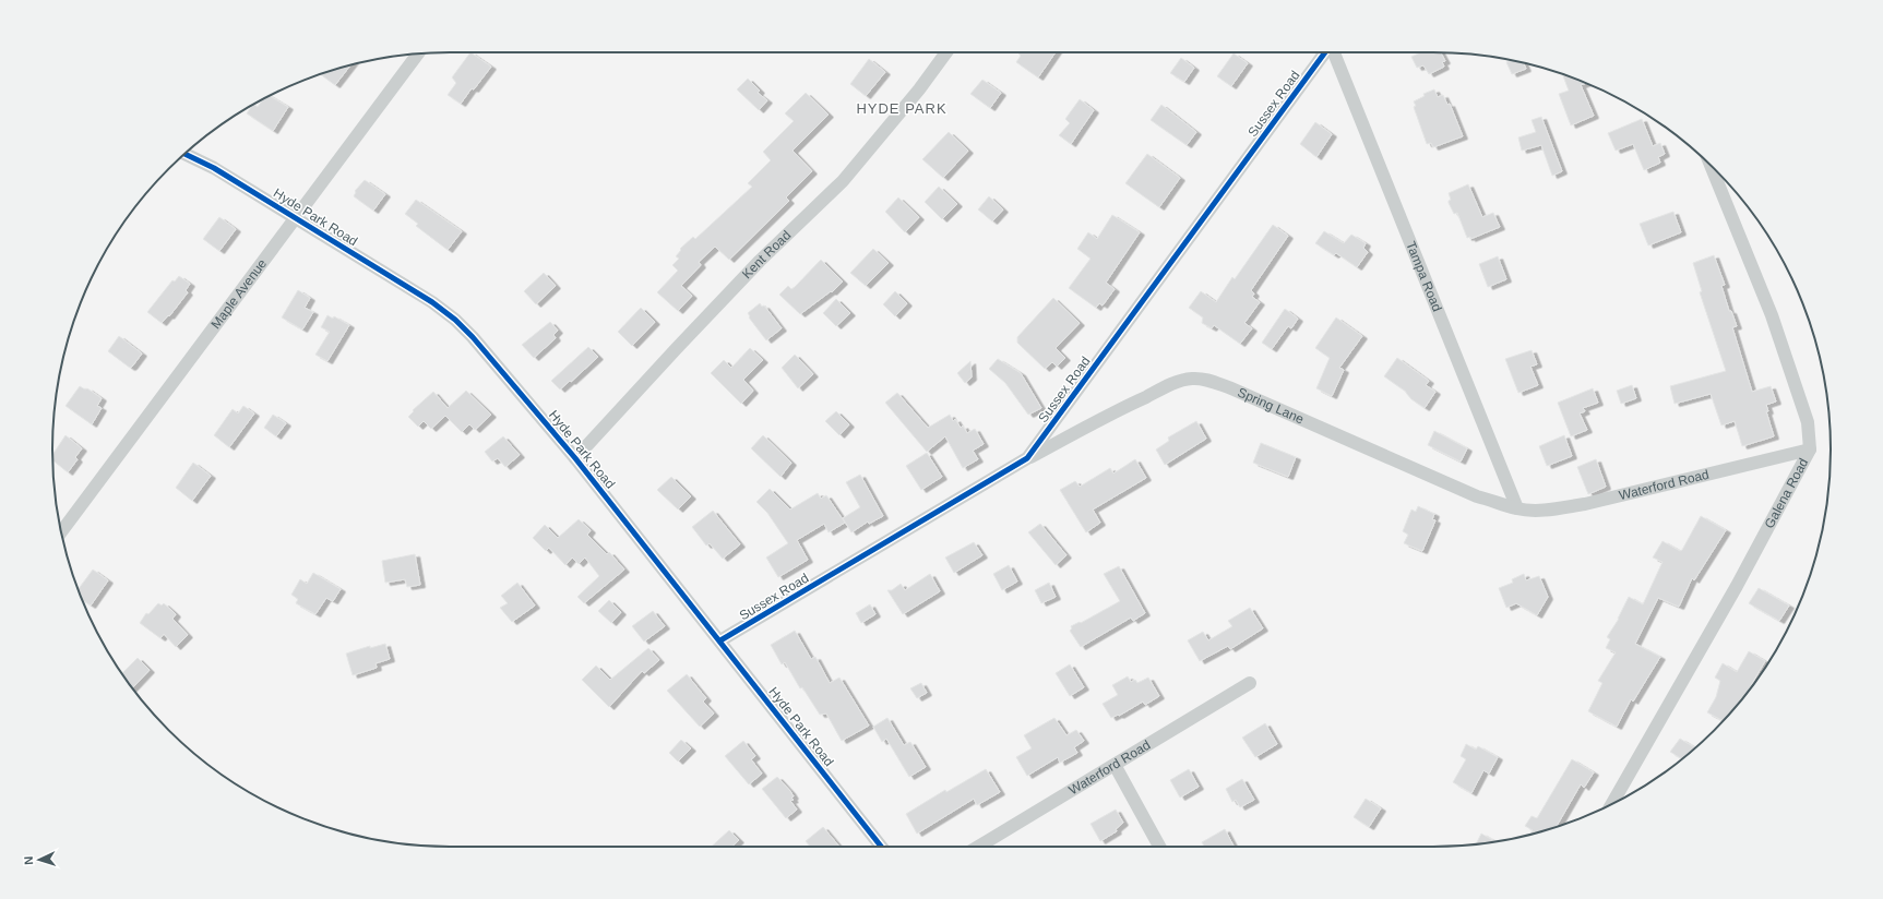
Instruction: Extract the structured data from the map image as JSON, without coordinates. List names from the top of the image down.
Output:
{
  "streets": {
    "street": [
      "Sussex Road",
      "Hyde Park Road",
      "Kent Road",
      "Tampa Road",
      "Maple Avenue",
      "Spring Lane",
      "Waterford Road",
      "Galena Road"
    ]
  },
  "crossings": [
    ["Sussex Road", "Hyde Park Road"],
    ["Sussex Road", "Spring Lane"],
    ["Hyde Park Road", "Kent Road"],
    ["Hyde Park Road", "Maple Avenue"],
    ["Tampa Road", "Spring Lane"],
    ["Tampa Road", "Waterford Road"],
    ["Spring Lane", "Waterford Road"],
    ["Waterford Road", "Galena Road"]
  ],
  "districts": ["HYDE PARK"],
  "north": "left"
}
